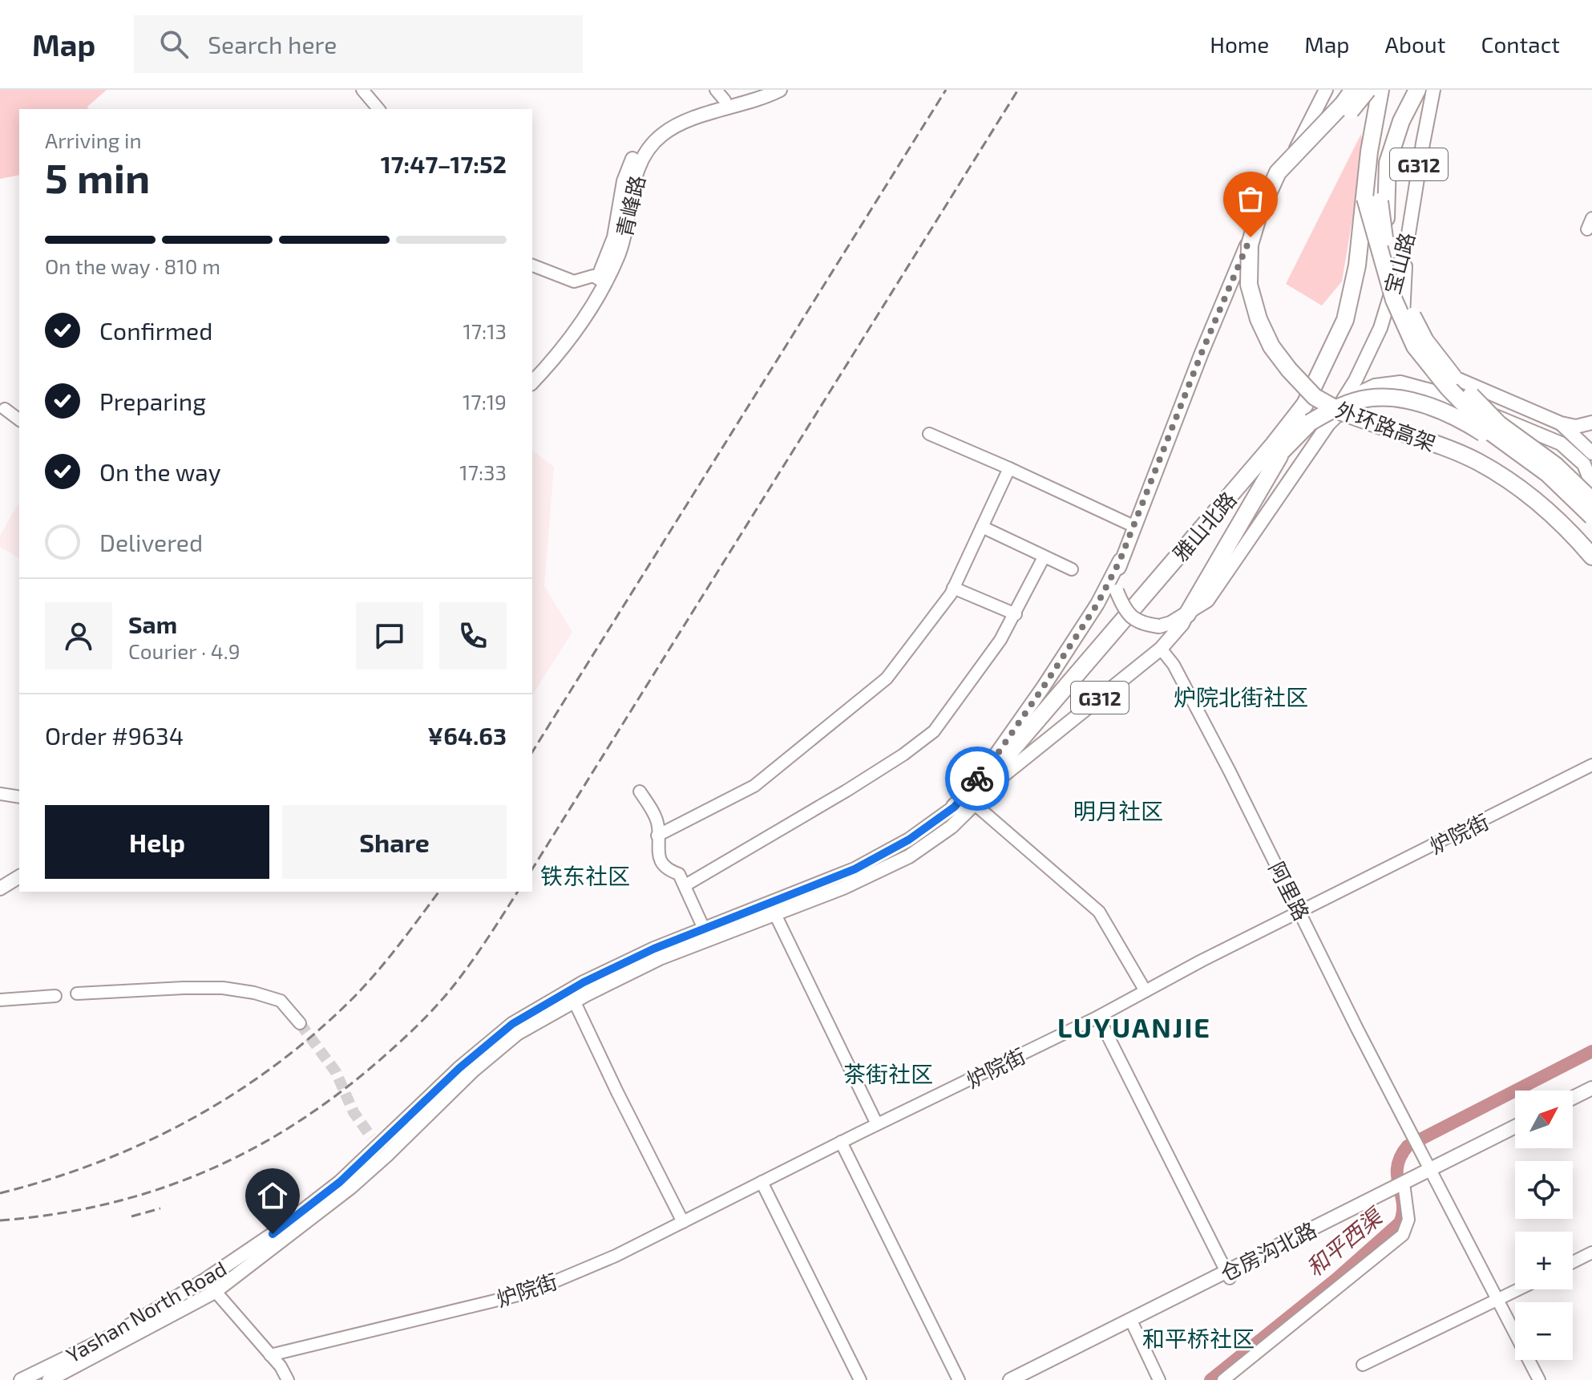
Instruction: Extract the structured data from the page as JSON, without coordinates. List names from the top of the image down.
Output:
{
  "streets": {
    "highway": ["外环路高架", "雅山北路"],
    "main road": [
      "G312",
      "青峰路",
      "宝山路",
      "仓房沟北路",
      "Yashan North Road"
    ],
    "street": ["炉院街", "阿里路"]
  },
  "crossings": [
    ["G312", "宝山路"],
    ["G312", "Yashan North Road"],
    ["雅山北路", "Yashan North Road"],
    ["炉院街", "阿里路"],
    ["阿里路", "仓房沟北路"],
    ["阿里路", "Yashan North Road"]
  ],
  "districts": [
    "炉院北街社区",
    "明月社区",
    "铁东社区",
    "LUYUANJIE",
    "茶街社区",
    "和平桥社区"
  ],
  "water": ["和平西渠"],
  "north": "top right",
  "page": {
    "header": "Map",
    "search": "Search here",
    "nav": [
      "Home",
      "Map",
      "About",
      "Contact"
    ],
    "heading": ["5 min", "Arriving in", "17:47–17:52"],
    "panel": [
      "Sam",
      "Courier · 4.9",
      "Order #9634",
      "¥64.63"
    ],
    "bar": "On the way · 810 m",
    "list": [
      ["Confirmed", "17:13"],
      ["Preparing", "17:19"],
      ["On the way", "17:33"],
      "Delivered"
    ],
    "buttons": ["Help", "Share"],
    "map_buttons": ["+", "−"]
  }
}
